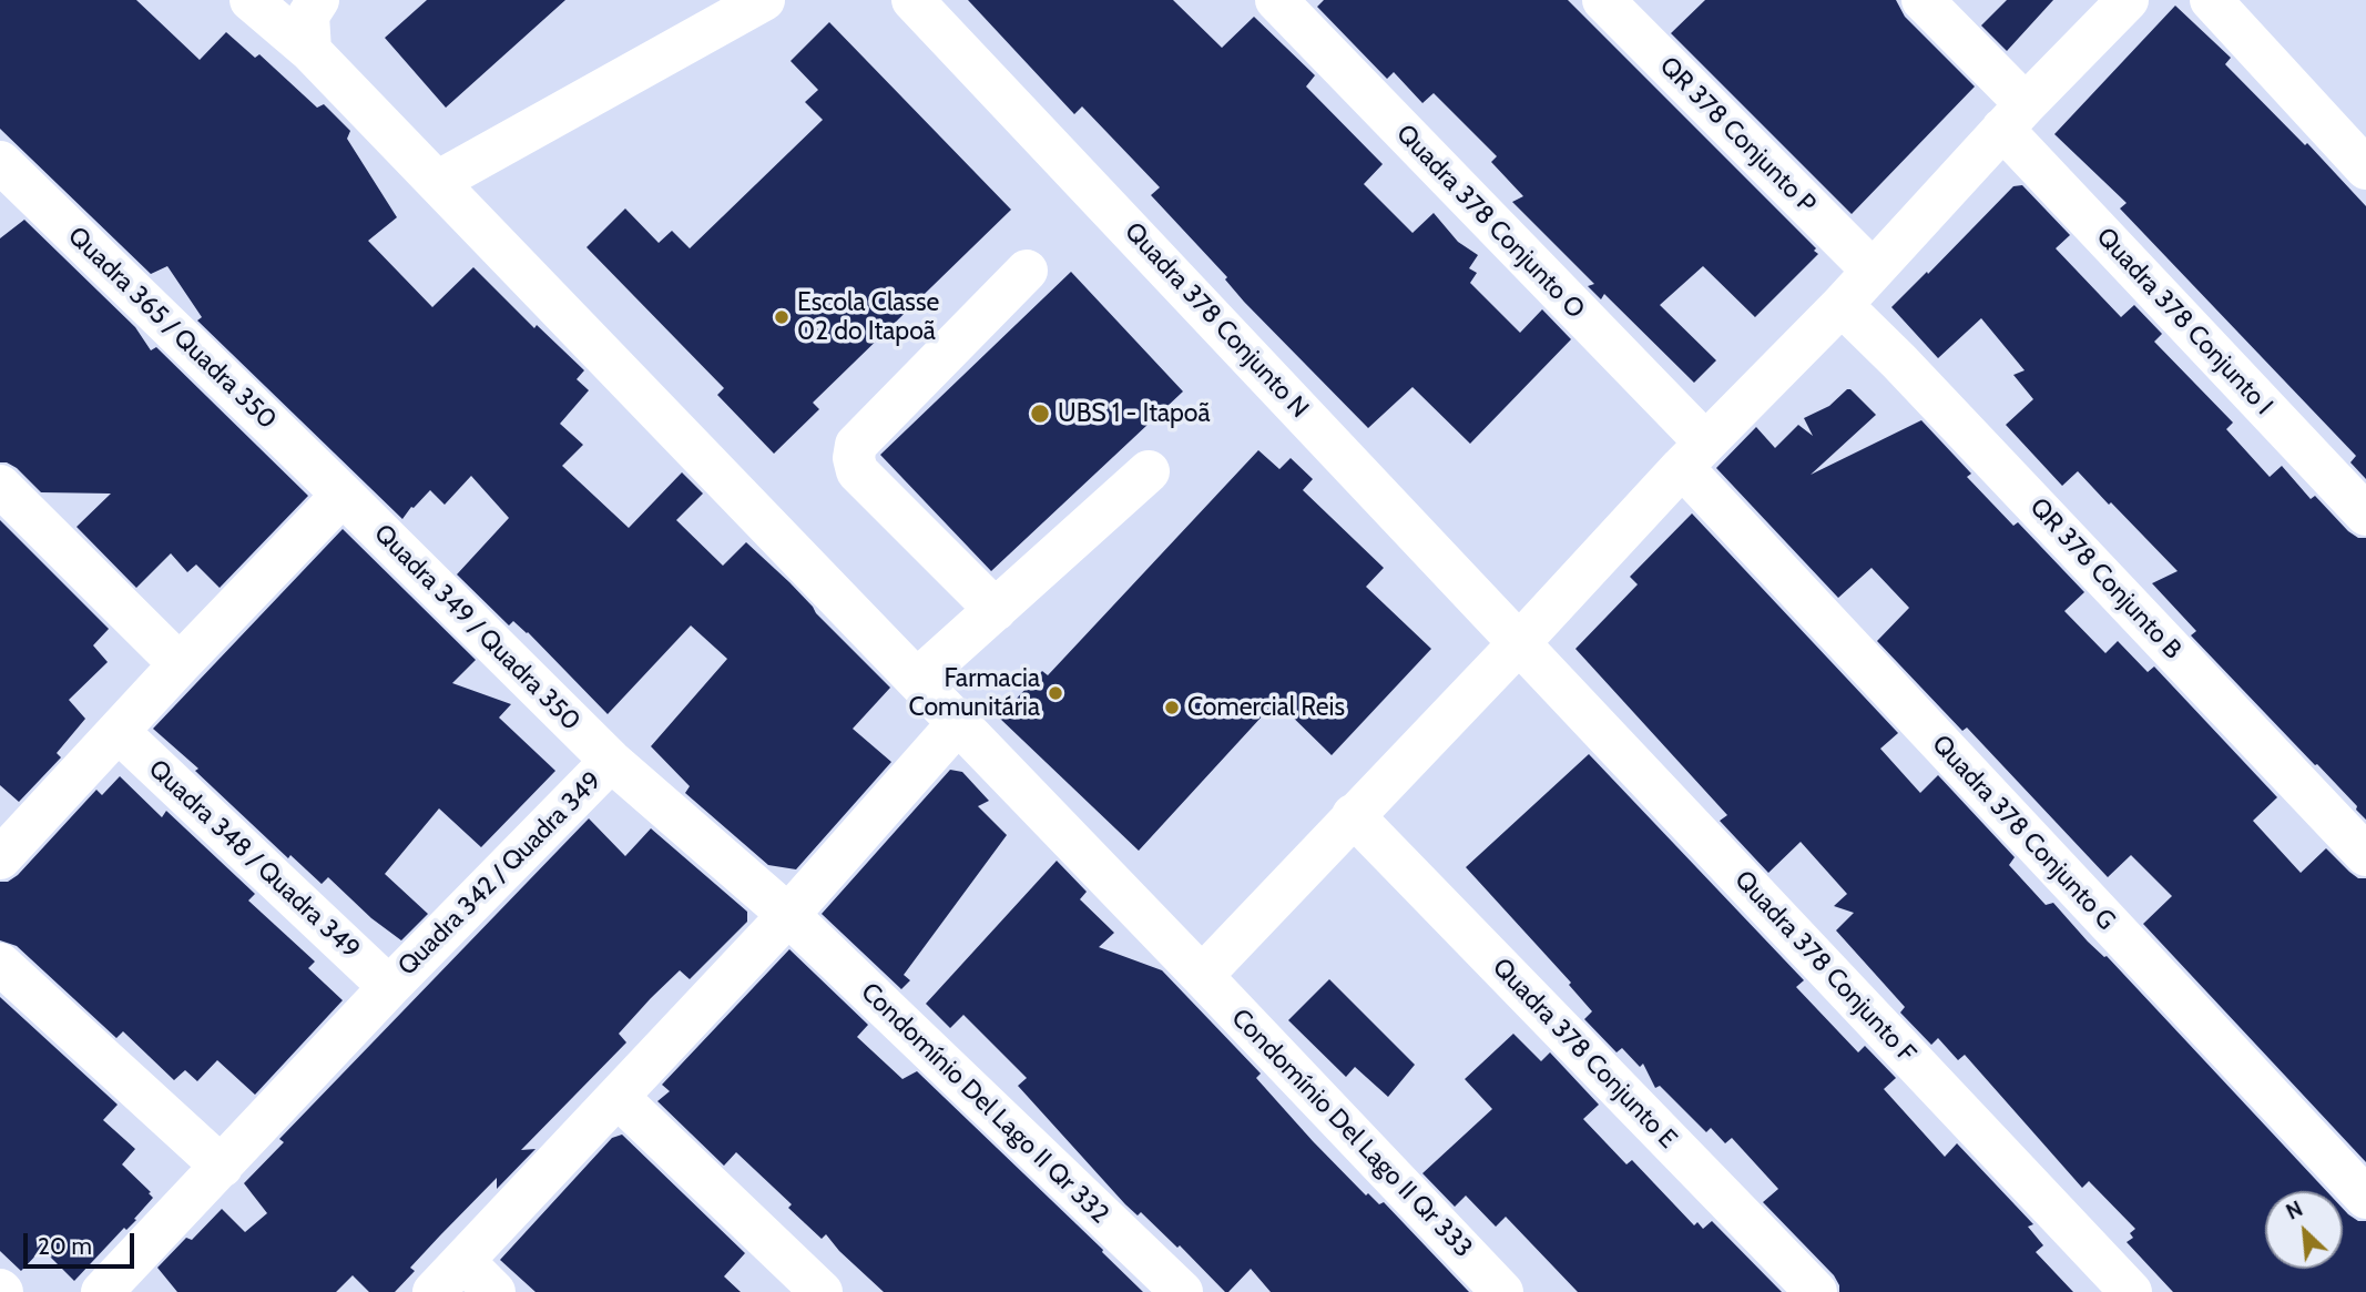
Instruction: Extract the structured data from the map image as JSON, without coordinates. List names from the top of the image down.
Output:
{
  "streets": {
    "street": [
      "QR 378 Conjunto P",
      "Quadra 378 Conjunto O",
      "Quadra 378 Conjunto N",
      "Quadra 378 Conjunto I",
      "Quadra 365 / Quadra 350",
      "QR 378 Conjunto B",
      "Quadra 349 / Quadra 350",
      "Quadra 378 Conjunto G",
      "Quadra 348 / Quadra 349",
      "Quadra 342 / Quadra 349",
      "Quadra 378 Conjunto F",
      "Quadra 378 Conjunto E",
      "Condomínio Del Lago II Qr 332",
      "Condomínio Del Lago II Qr 333"
    ]
  },
  "crossings": [
    ["Quadra 378 Conjunto O", "Quadra 378 Conjunto G"],
    ["Quadra 378 Conjunto N", "Quadra 378 Conjunto F"],
    ["Quadra 365 / Quadra 350", "Quadra 349 / Quadra 350"],
    ["Quadra 349 / Quadra 350", "Quadra 342 / Quadra 349"],
    ["Quadra 349 / Quadra 350", "Condomínio Del Lago II Qr 332"],
    ["Quadra 348 / Quadra 349", "Quadra 342 / Quadra 349"]
  ],
  "places": [
    "Escola Classe 02 do Itapoã",
    "UBS 1 - Itapoã",
    "Farmacia Comunitária",
    "Comercial Reis"
  ],
  "scale_bar": "20 m",
  "north": "top left"
}
